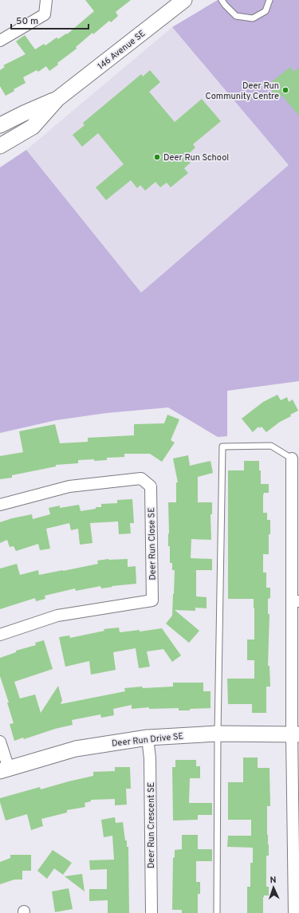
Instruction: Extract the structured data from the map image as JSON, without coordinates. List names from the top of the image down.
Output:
{
  "streets": {
    "street": [
      "146 Avenue SE",
      "Deer Run Close SE",
      "Deer Run Drive SE",
      "Deer Run Crescent SE"
    ]
  },
  "crossings": [
    ["Deer Run Drive SE", "Deer Run Crescent SE"]
  ],
  "places": ["Deer Run Community Centre", "Deer Run School"],
  "scale_bar": "50 m",
  "north": "top"
}
